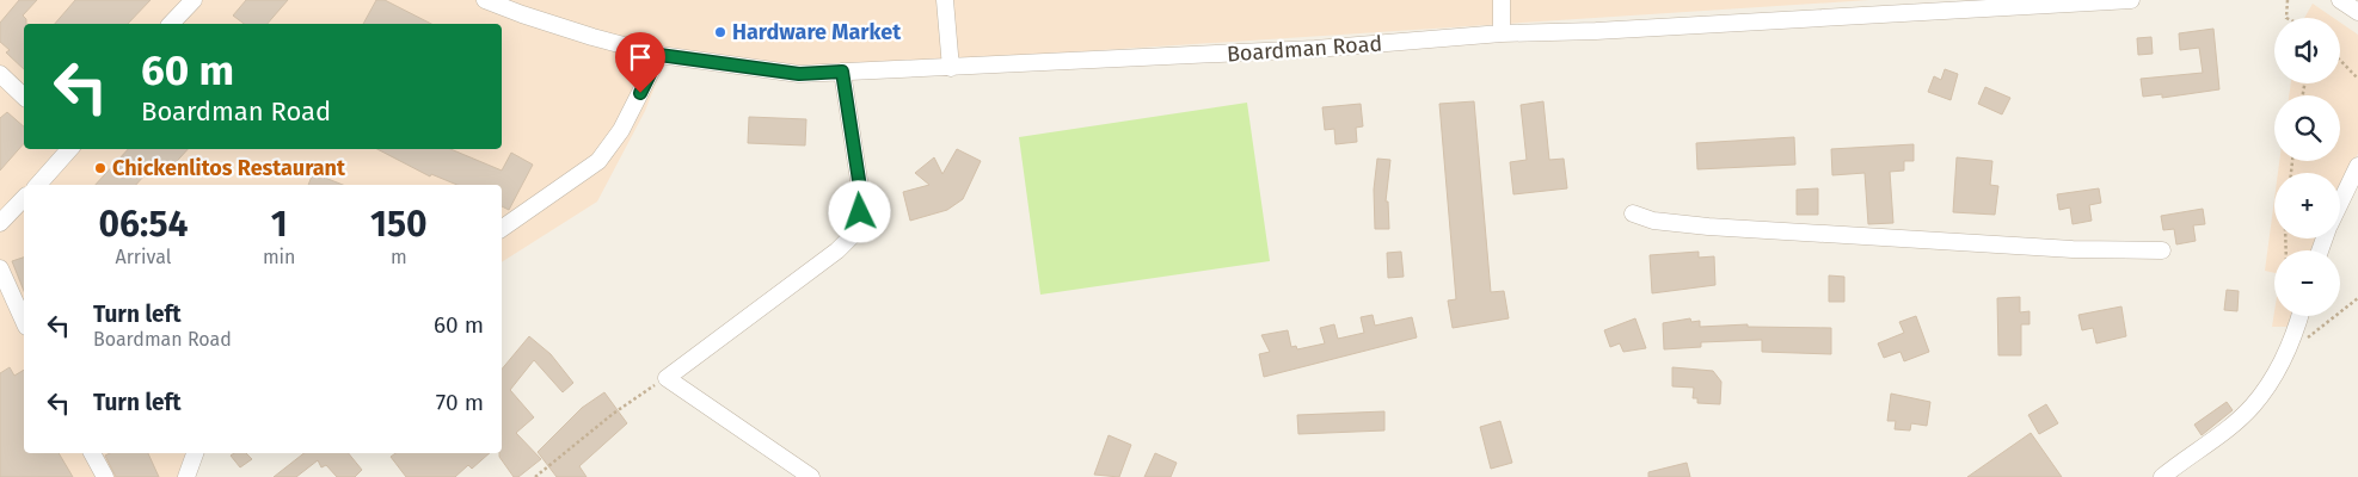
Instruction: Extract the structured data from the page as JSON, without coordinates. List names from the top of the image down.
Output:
{
  "streets": {
    "street": ["Boardman Road"]
  },
  "places": ["Hardware Market", "Chickenlitos Restaurant"],
  "page": {
    "map_buttons": ["+", "−"],
    "turn": ["60 m", "Boardman Road"],
    "eta": [
      "06:54",
      "Arrival",
      "1",
      "min",
      "150",
      "m"
    ],
    "list": [
      {
        "name": "Turn left",
        "note": "Boardman Road",
        "value": "60 m"
      },
      {
        "name": "Turn left",
        "value": "70 m"
      }
    ]
  }
}
